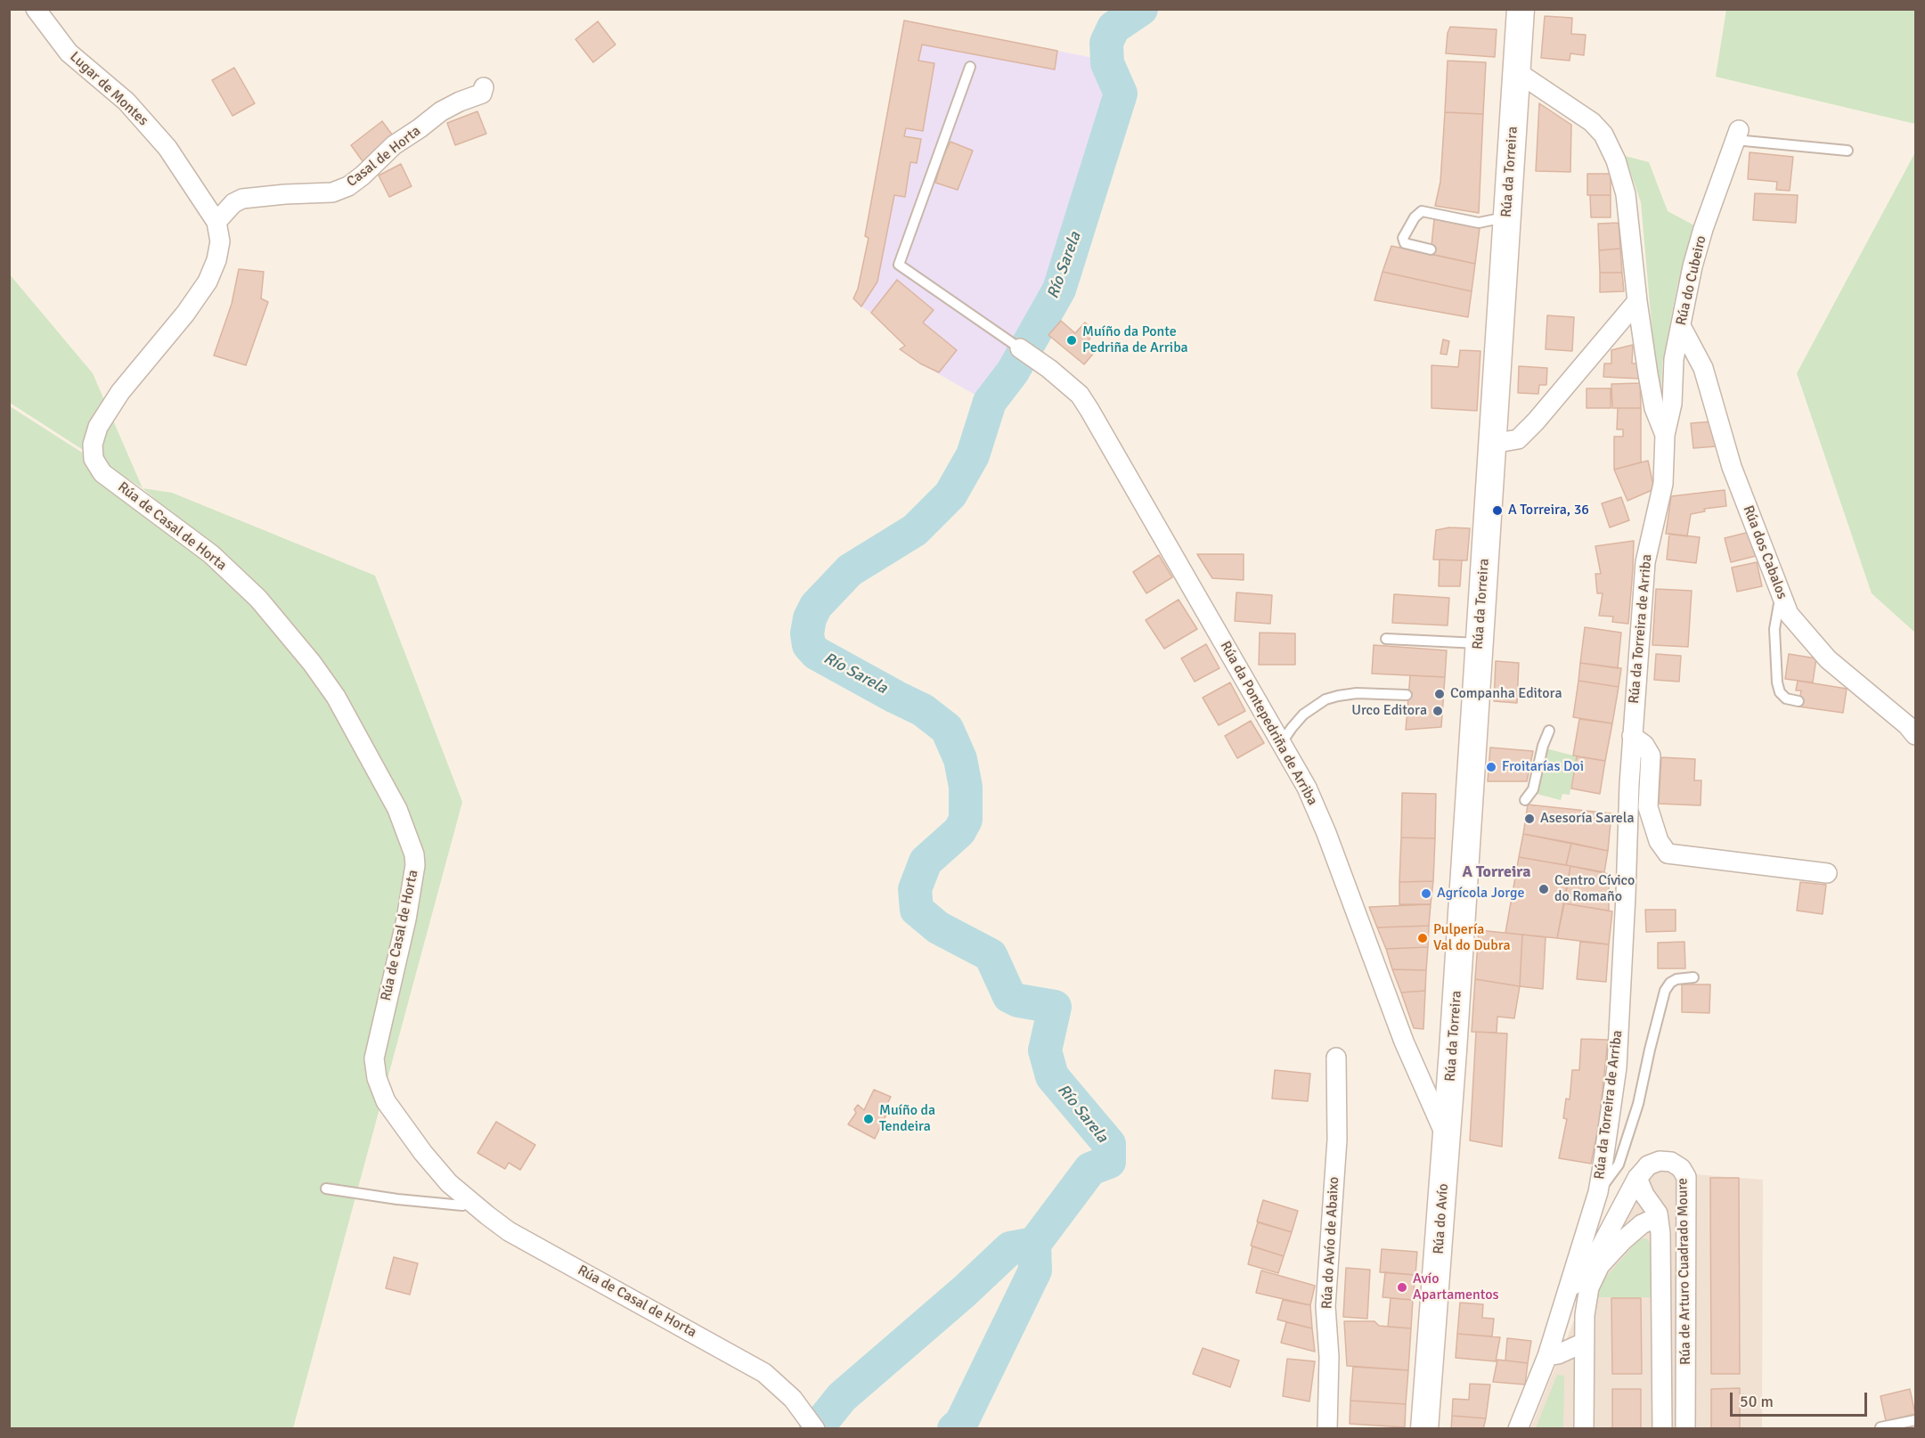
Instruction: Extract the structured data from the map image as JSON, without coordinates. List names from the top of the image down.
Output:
{
  "streets": {
    "main road": ["Rúa da Torreira", "Rúa do Avío"],
    "street": [
      "Lugar de Montes",
      "Casal de Horta",
      "Rúa do Cubeiro",
      "Rúa de Casal de Horta",
      "Rúa dos Cabalos",
      "Rúa da Torreira de Arriba",
      "Rúa da Pontepedriña de Arriba",
      "Rúa do Avío de Abaixo",
      "Rúa de Arturo Cuadrado Moure"
    ]
  },
  "crossings": [
    ["Lugar de Montes", "Casal de Horta"],
    ["Lugar de Montes", "Rúa de Casal de Horta"],
    ["Casal de Horta", "Rúa de Casal de Horta"],
    ["Rúa da Torreira", "Rúa da Torreira de Arriba"],
    ["Rúa da Torreira", "Rúa da Pontepedriña de Arriba"],
    ["Rúa da Torreira", "Rúa do Avío"],
    ["Rúa do Cubeiro", "Rúa dos Cabalos"],
    ["Rúa do Cubeiro", "Rúa da Torreira de Arriba"],
    ["Rúa da Pontepedriña de Arriba", "Rúa do Avío"]
  ],
  "districts": ["A Torreira"],
  "water": ["Río Sarela"],
  "places": [
    "Muíño da Ponte Pedriña de Arriba",
    "A Torreira, 36",
    "Companha Editora",
    "Urco Editora",
    "Froitarías Doi",
    "Asesoría Sarela",
    "Centro Cívico do Romaño",
    "Agrícola Jorge",
    "Pulpería Val do Dubra",
    "Muíño da Tendeira",
    "Avío Apartamentos"
  ],
  "scale_bar": "50 m"
}
